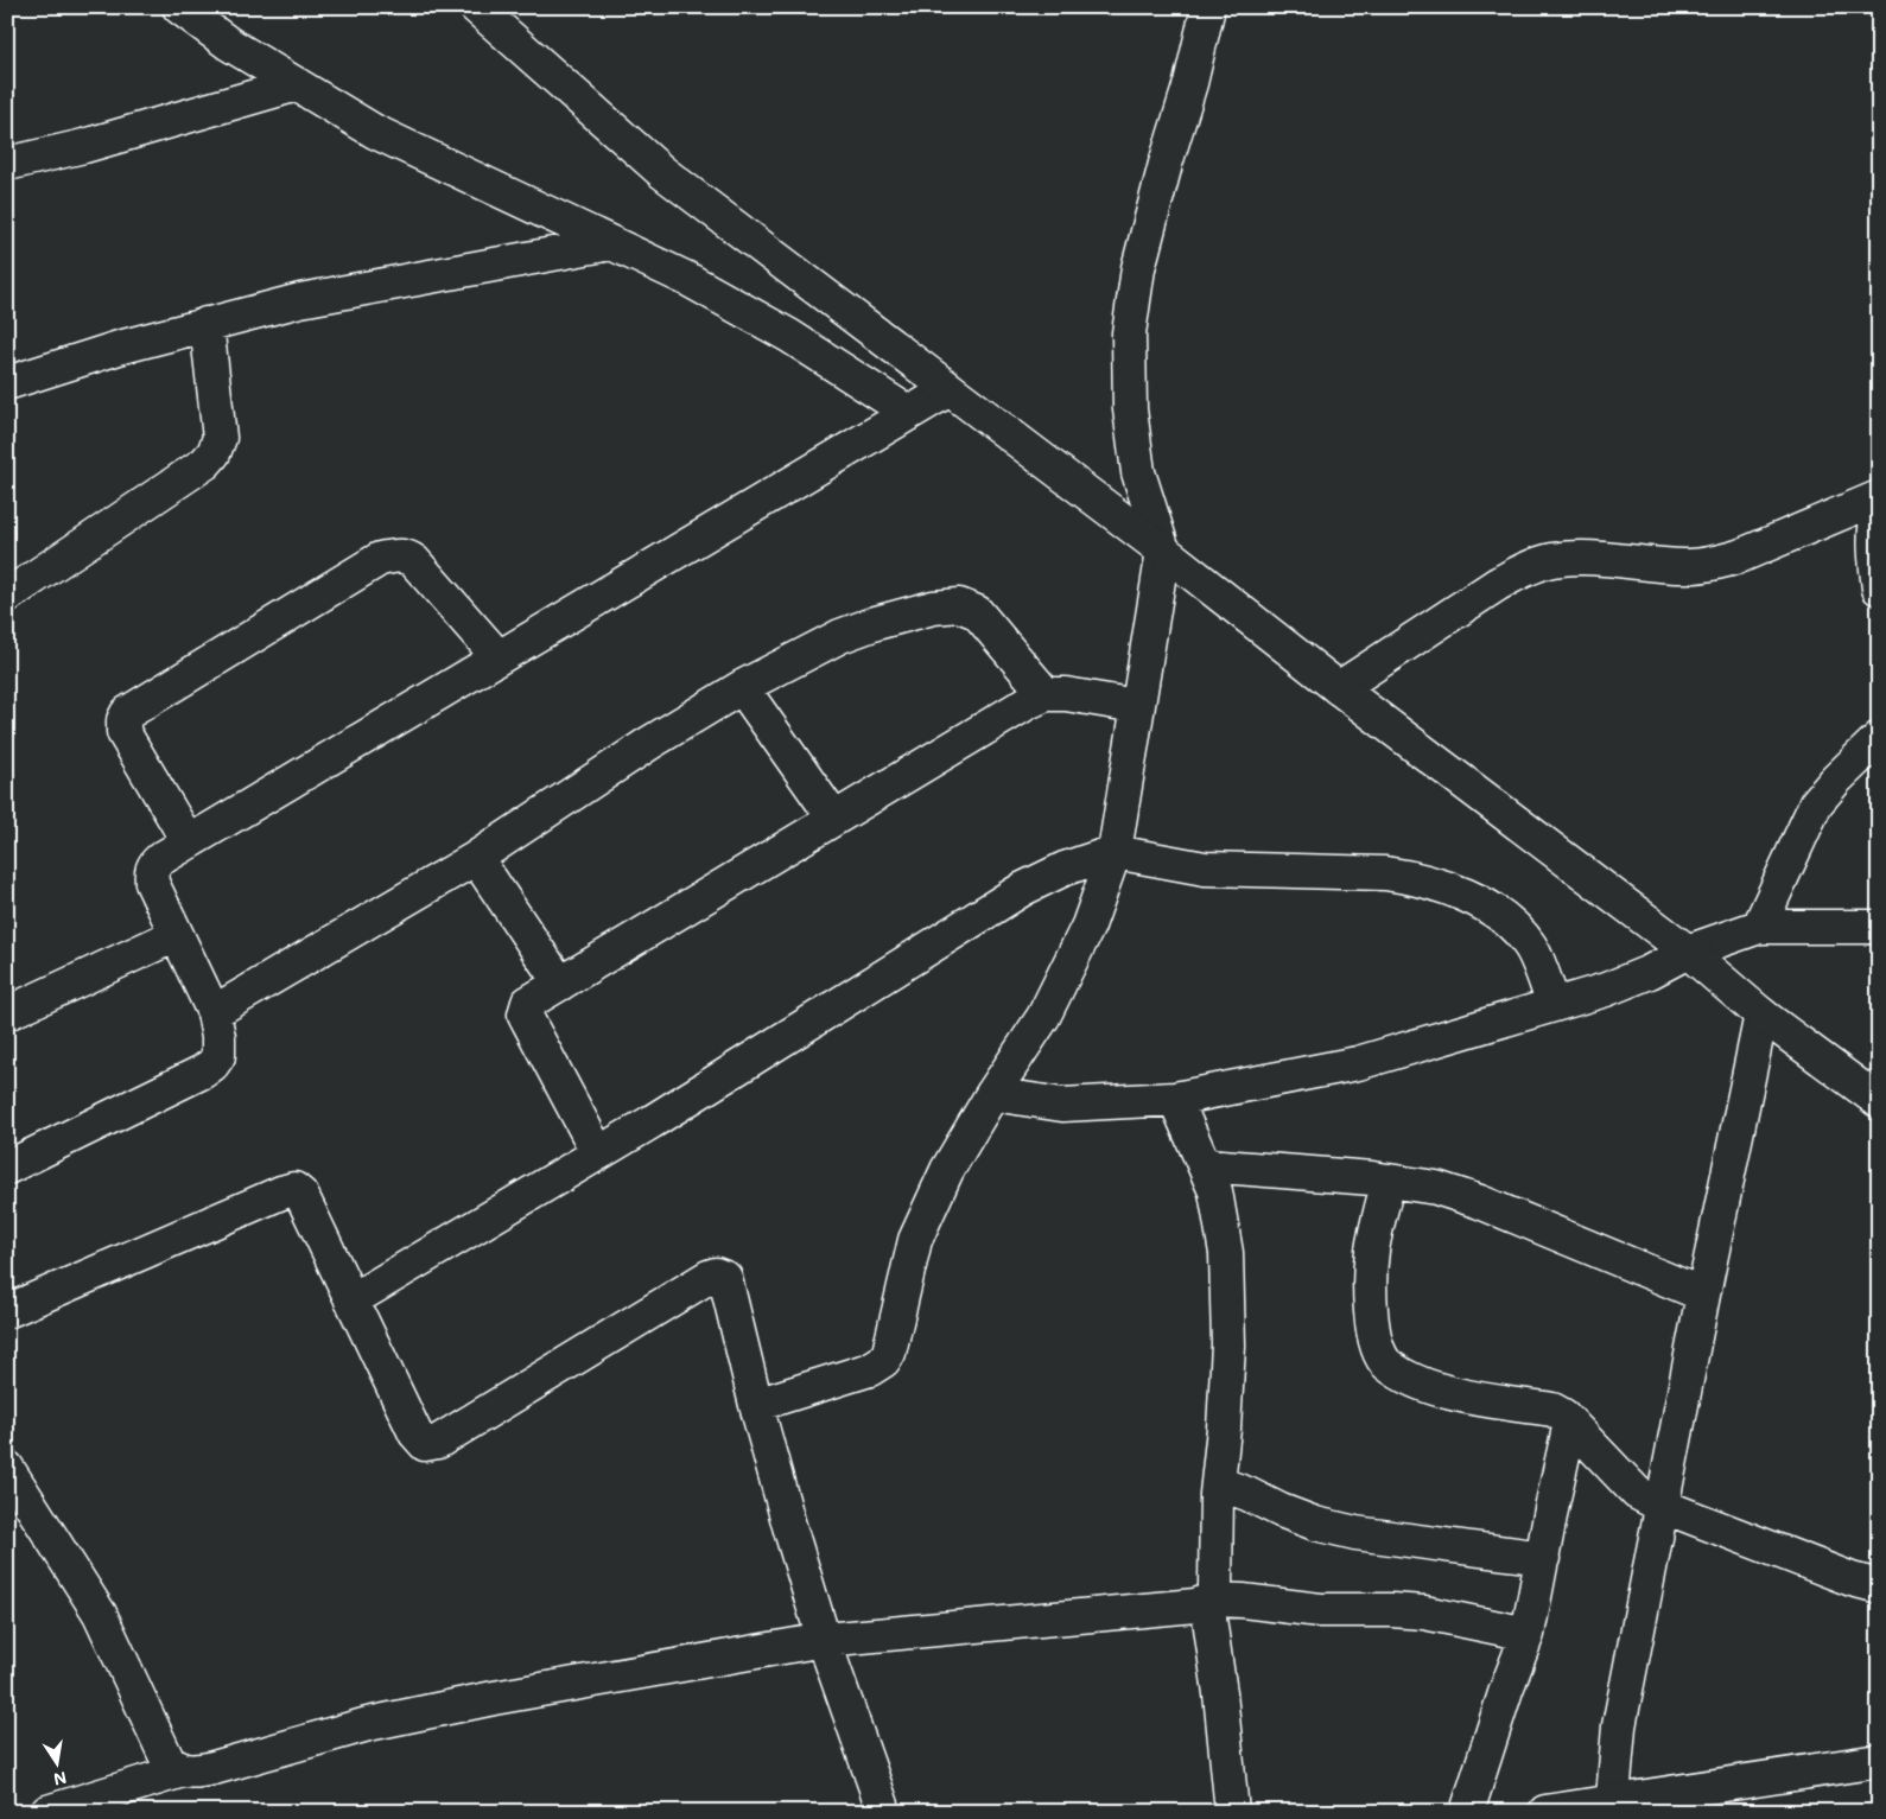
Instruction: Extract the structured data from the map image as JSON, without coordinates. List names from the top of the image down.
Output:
{
  "north": "bottom"
}
